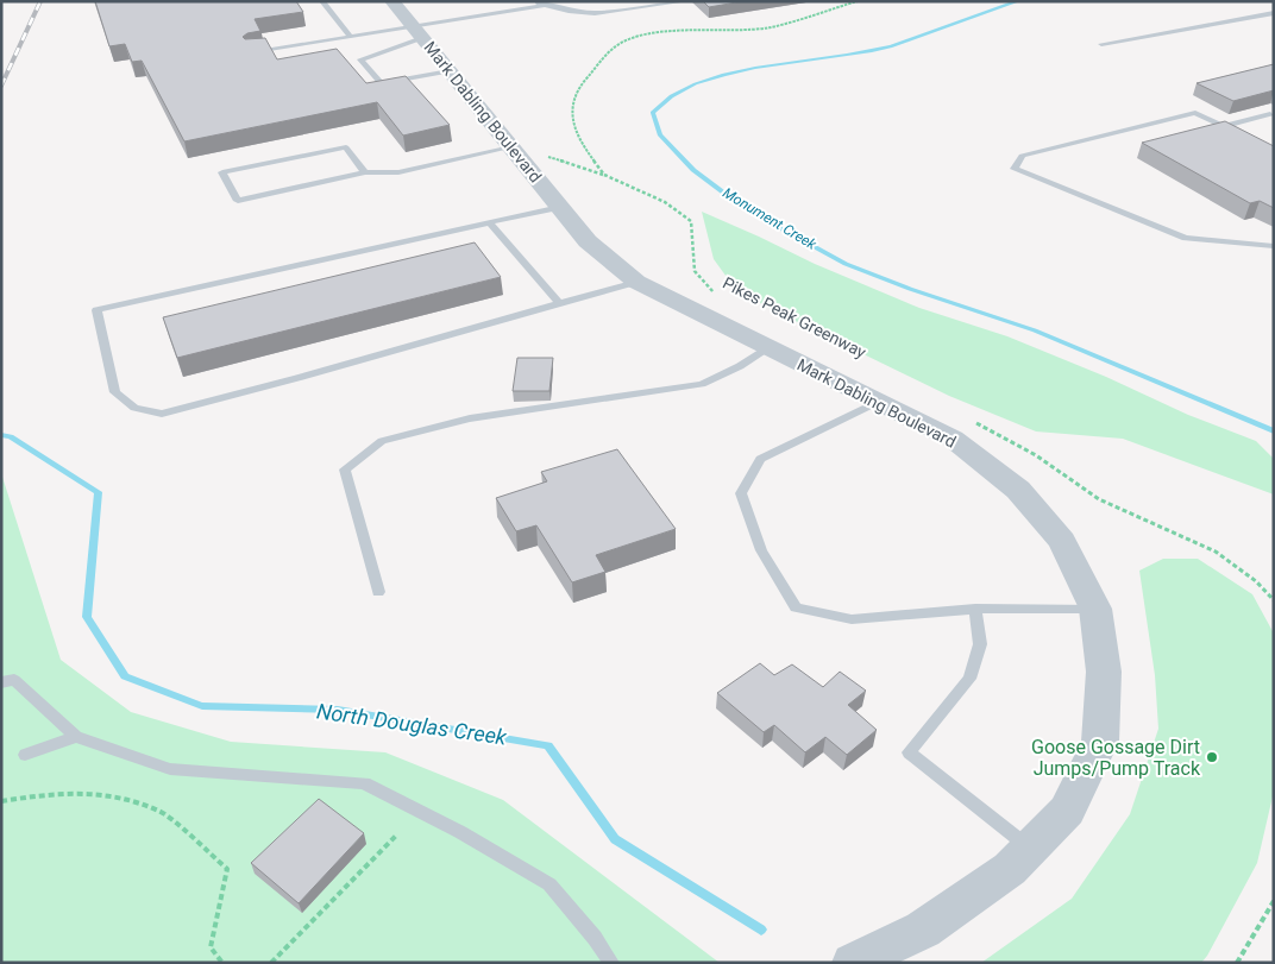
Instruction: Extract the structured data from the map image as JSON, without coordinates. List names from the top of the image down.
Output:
{
  "streets": {
    "street": ["Mark Dabling Boulevard"],
    "path": ["Pikes Peak Greenway"]
  },
  "water": ["Monument Creek", "North Douglas Creek"],
  "places": ["Goose Gossage Dirt Jumps/Pump Track"]
}
